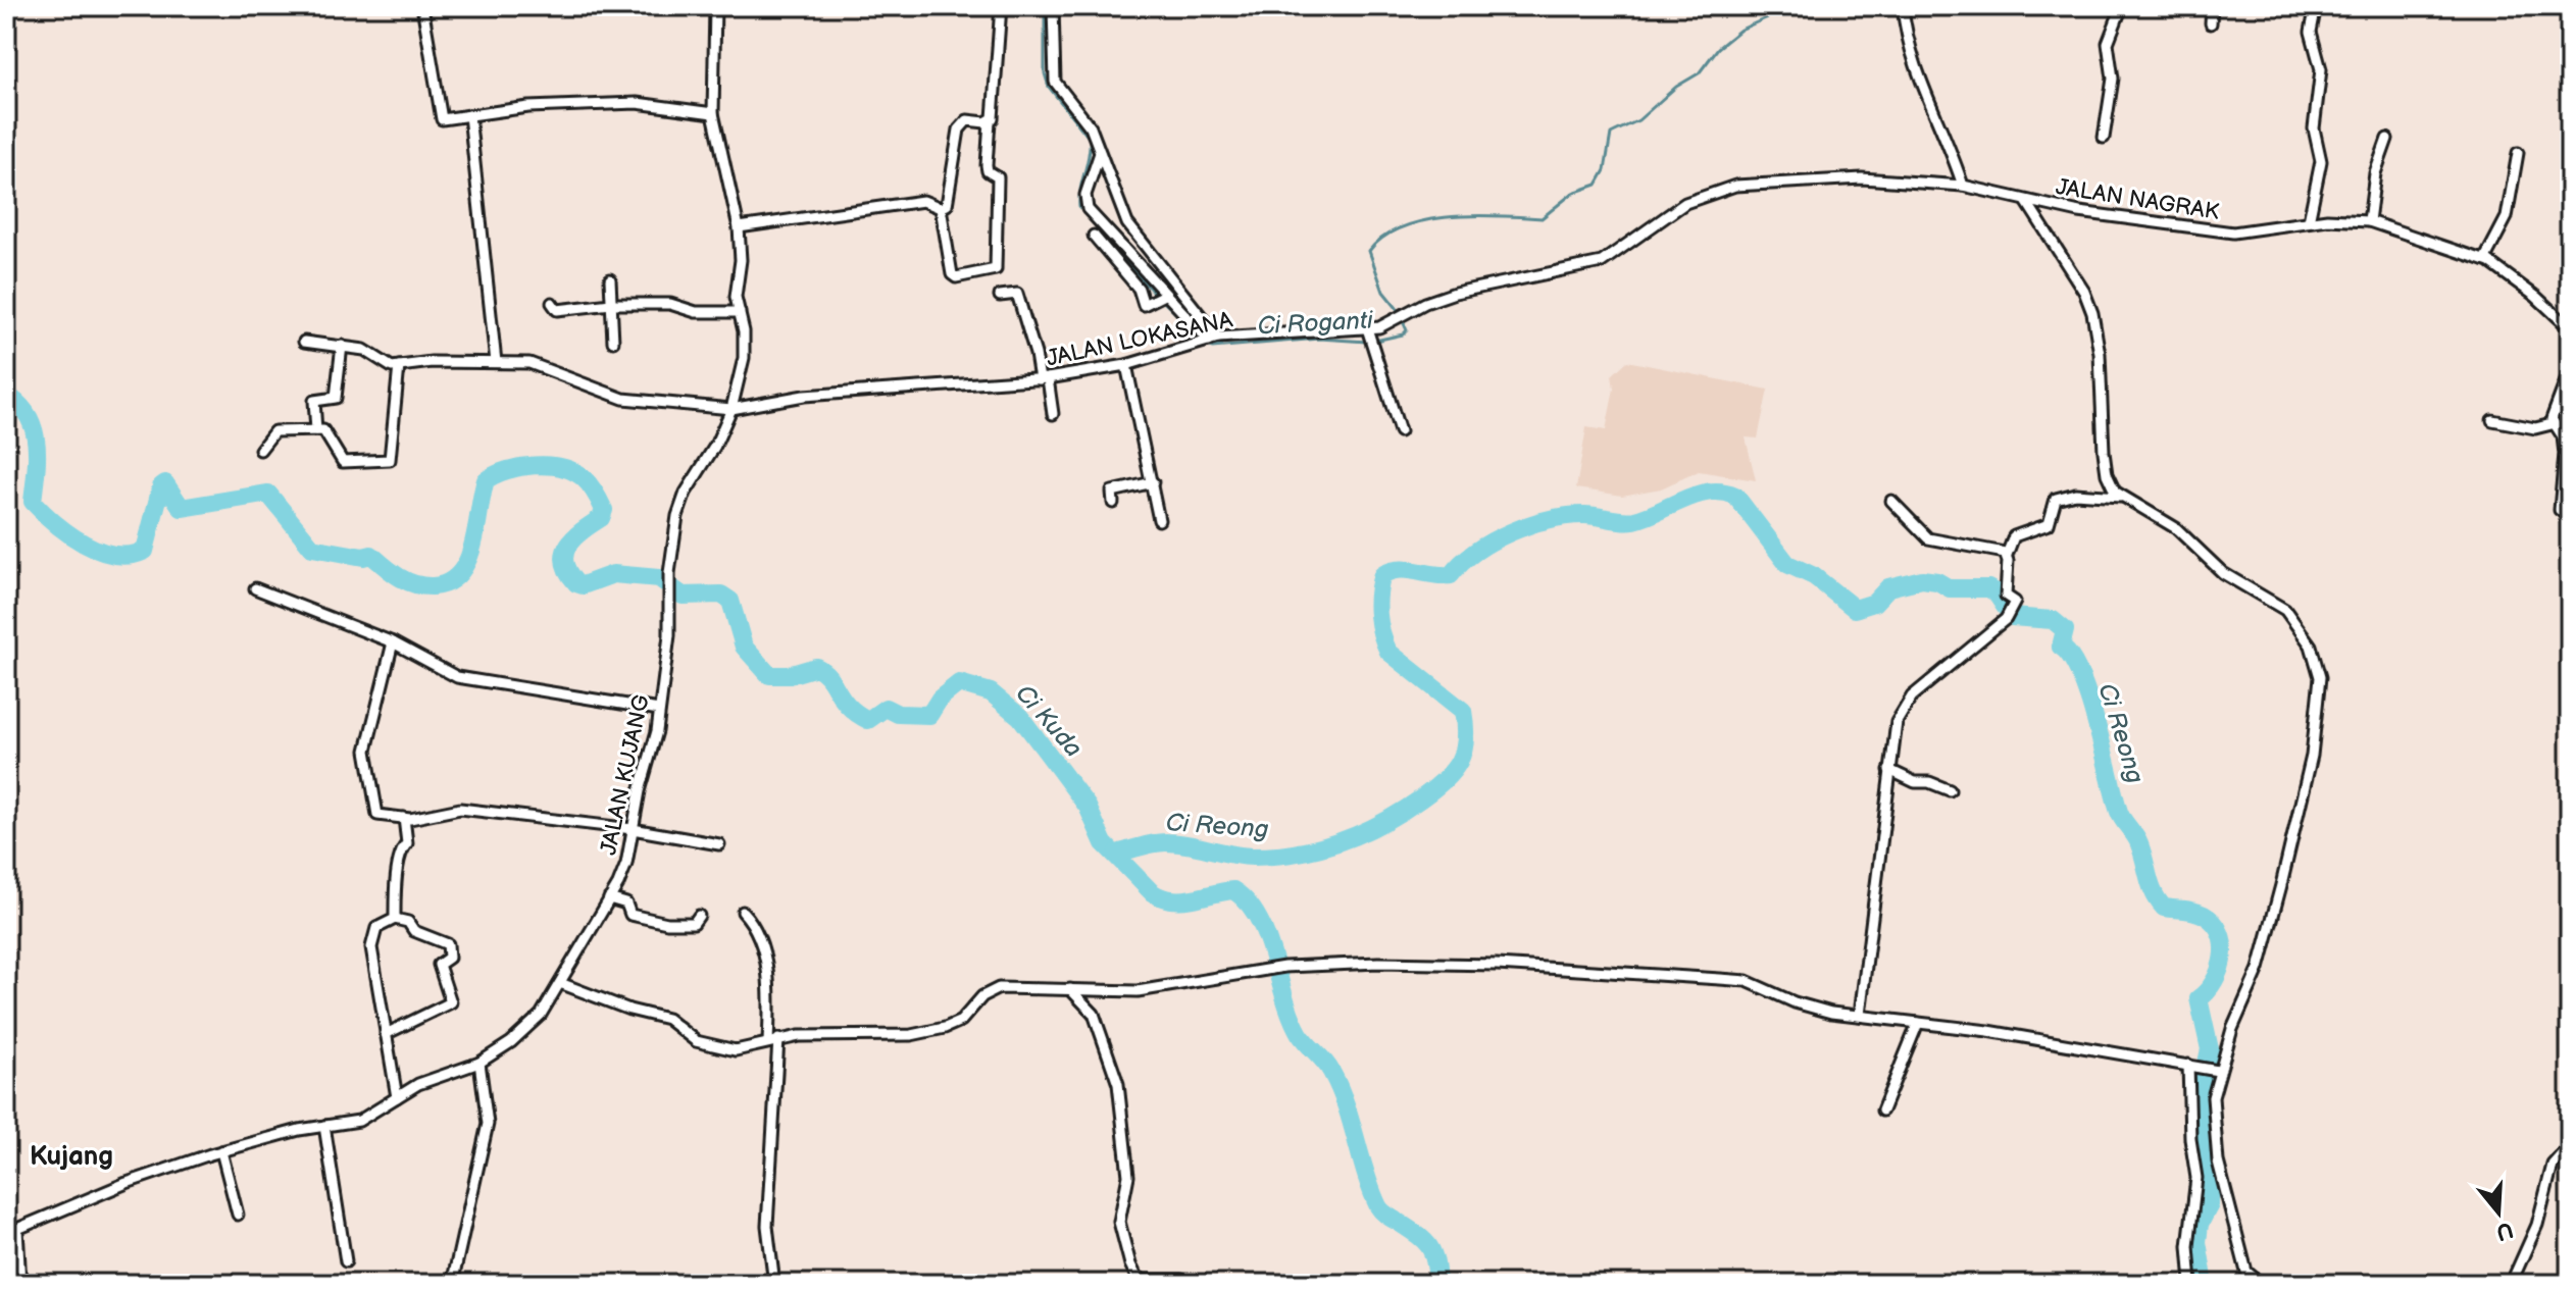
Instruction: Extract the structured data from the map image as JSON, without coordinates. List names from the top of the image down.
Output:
{
  "streets": {
    "street": ["JALAN NAGRAK", "JALAN LOKASANA", "JALAN KUJANG"]
  },
  "crossings": [
    ["JALAN NAGRAK", "JALAN LOKASANA"],
    ["JALAN LOKASANA", "JALAN KUJANG"]
  ],
  "districts": ["Kujang"],
  "water": ["Ci Roganti", "Ci Kuda", "Ci Reong"],
  "north": "bottom"
}
